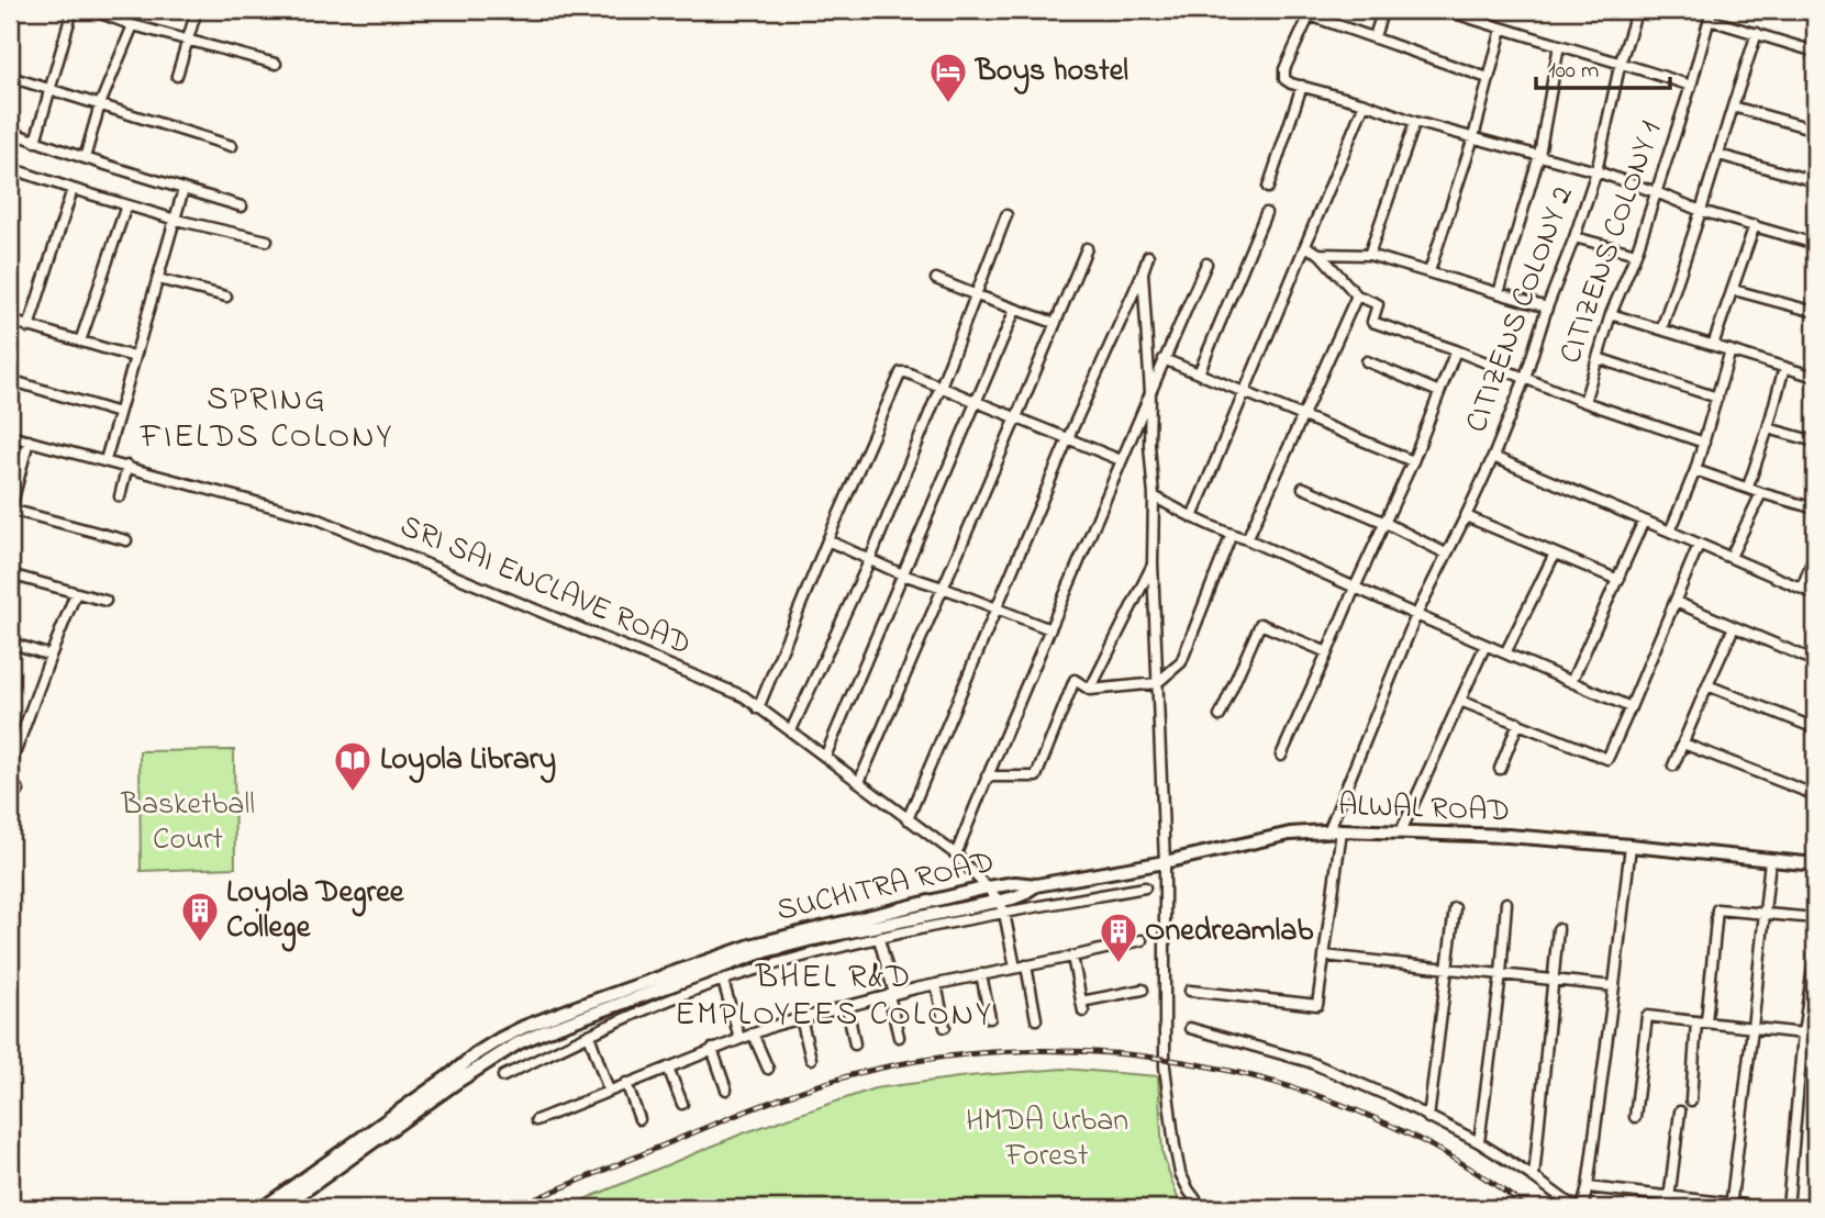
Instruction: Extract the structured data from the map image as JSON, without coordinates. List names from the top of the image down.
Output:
{
  "streets": {
    "main road": ["ALWAL ROAD", "SUCHITRA ROAD"],
    "street": ["CITIZENS COLONY 1", "CITIZENS COLONY 2", "SRI SAI ENCLAVE ROAD"]
  },
  "crossings": [
    ["CITIZENS COLONY 1", "CITIZENS COLONY 2"],
    ["CITIZENS COLONY 2", "ALWAL ROAD"],
    ["SRI SAI ENCLAVE ROAD", "SUCHITRA ROAD"],
    ["ALWAL ROAD", "SUCHITRA ROAD"]
  ],
  "districts": ["SPRING FIELDS COLONY", "BHEL R&D EMPLOYEES COLONY"],
  "parks": ["Basketball Court", "HMDA Urban Forest"],
  "places": {
    "hotel": ["Boys hostel"],
    "library": ["Loyola Library"],
    "building": ["Loyola Degree College", "Onedreamlab"]
  },
  "scale_bar": "100 m"
}
